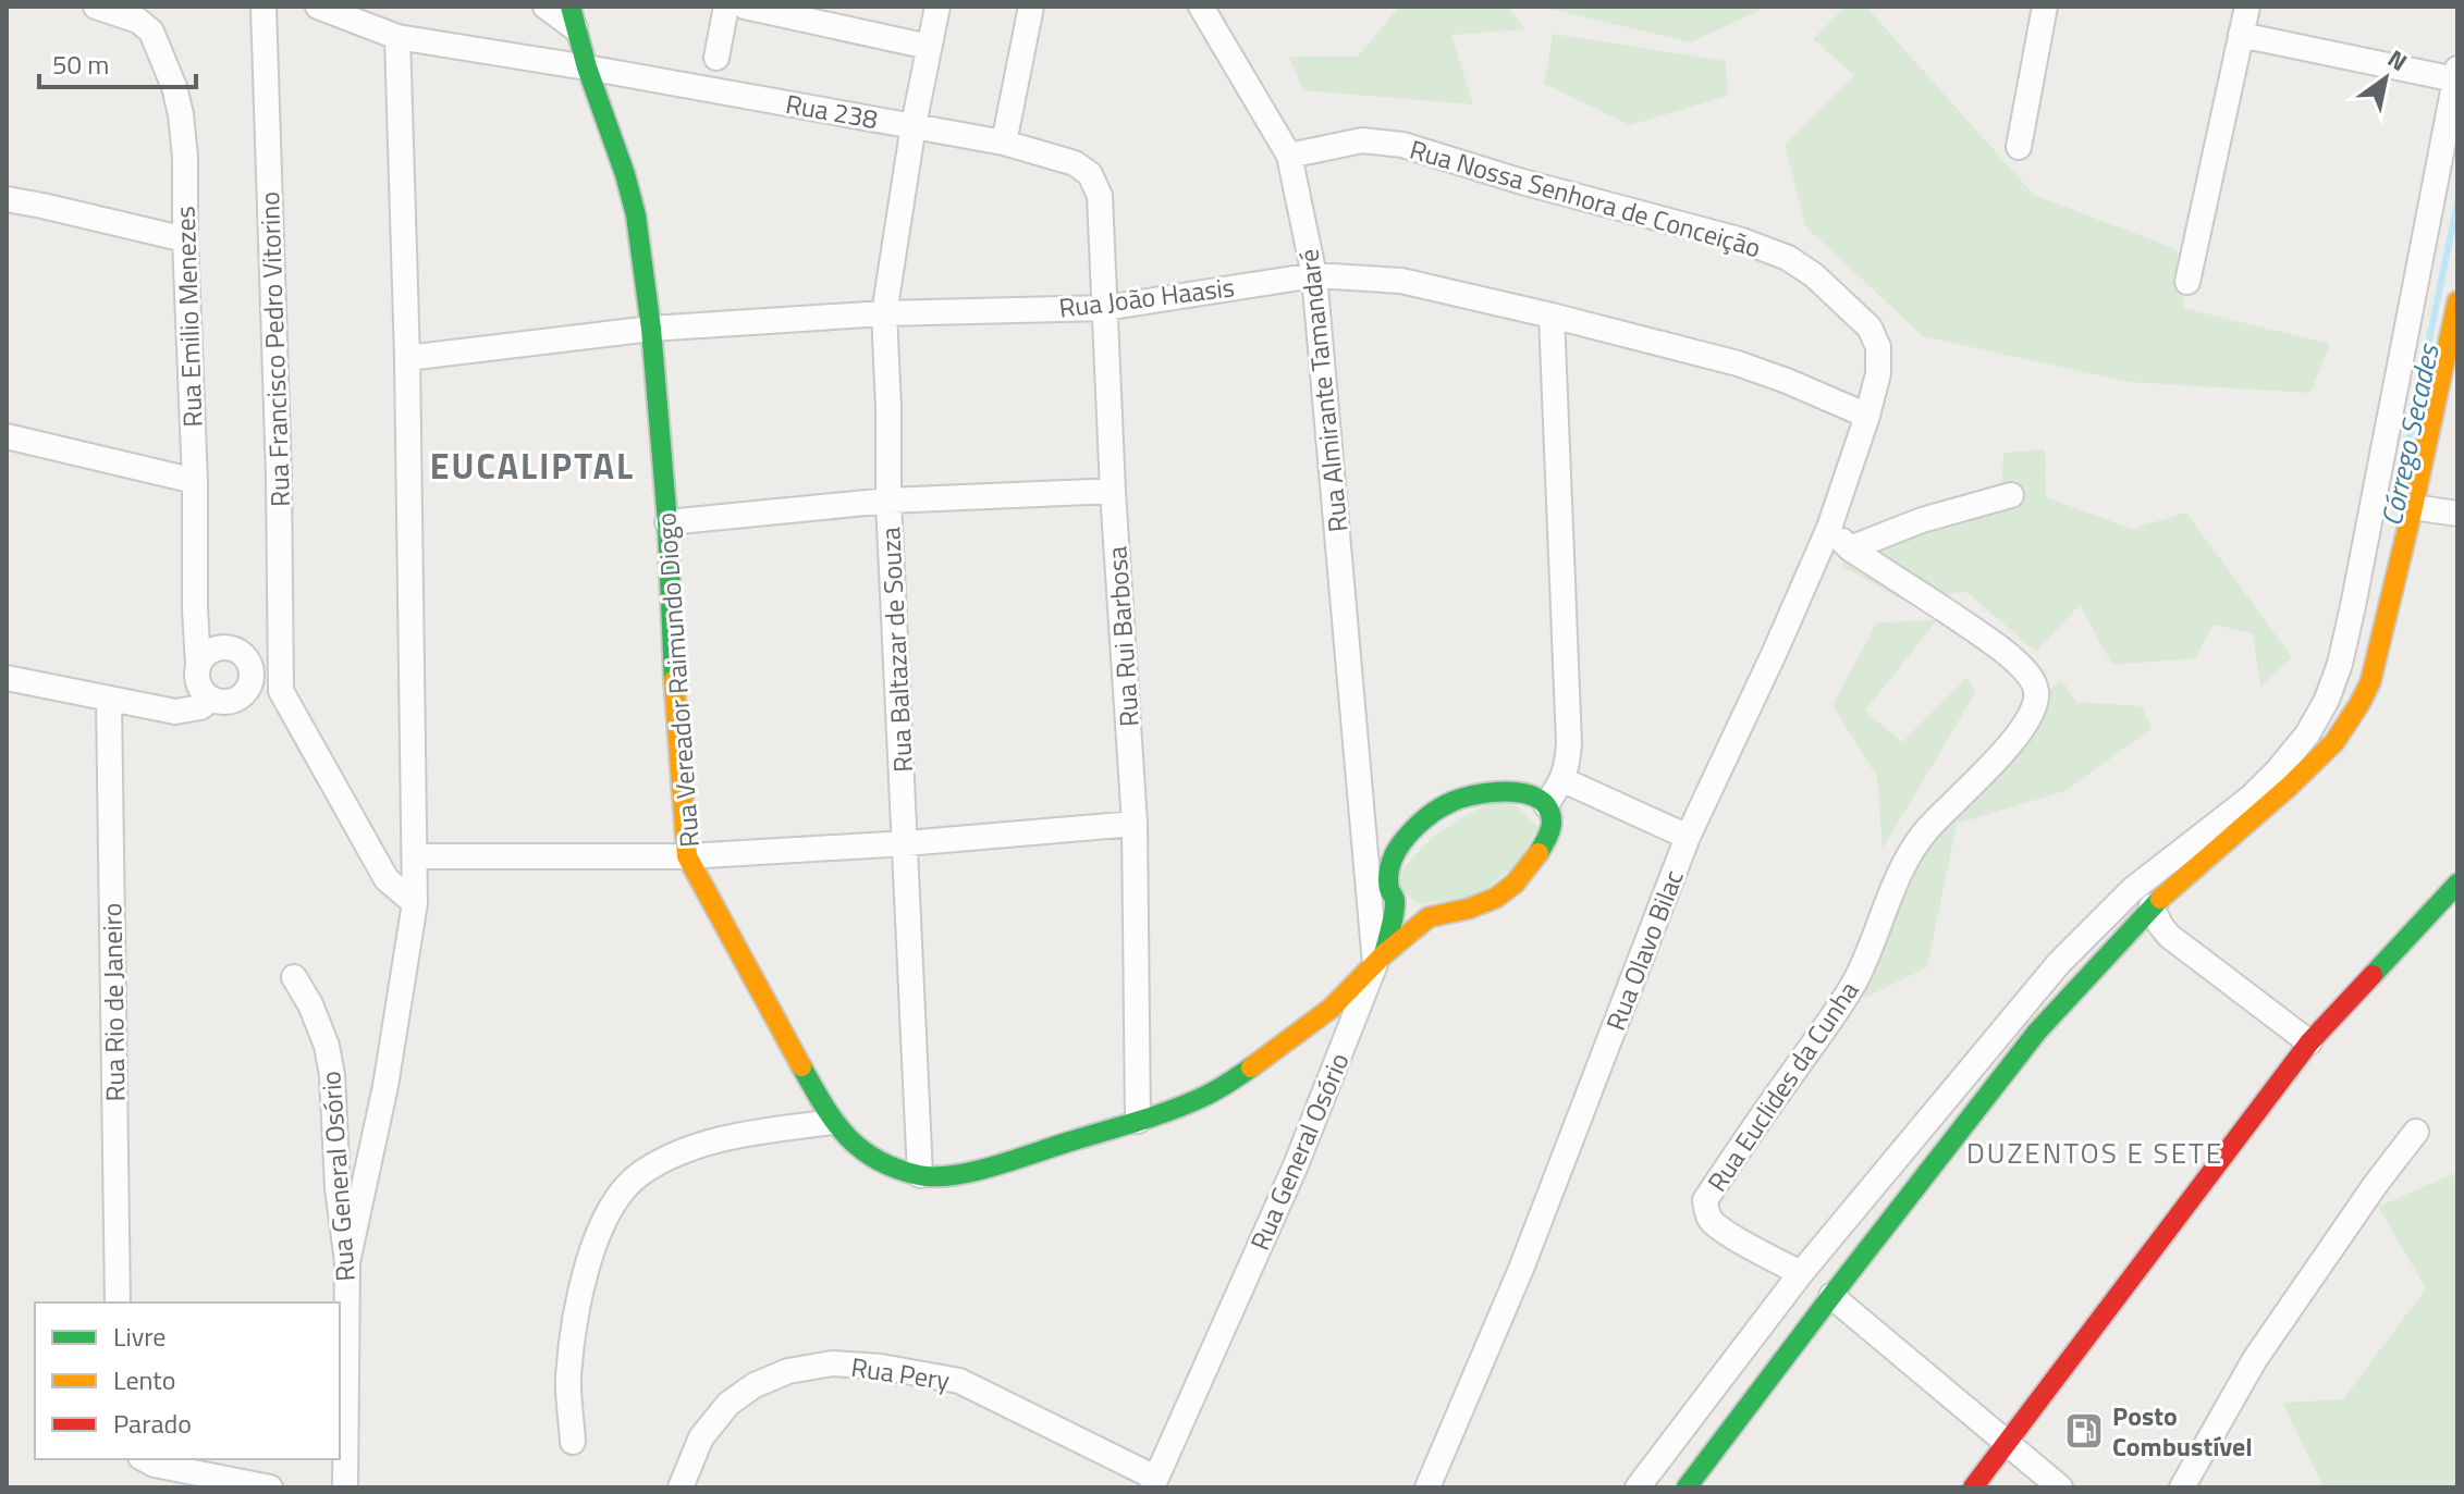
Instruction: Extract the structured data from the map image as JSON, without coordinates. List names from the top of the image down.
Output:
{
  "streets": {
    "street": [
      "Rua 238",
      "Rua Nossa Senhora de Conceição",
      "Rua João Haasis",
      "Rua Emilio Menezes",
      "Rua Francisco Pedro Vitorino",
      "Rua Almirante Tamandaré",
      "Rua Rui Barbosa",
      "Rua Baltazar de Souza",
      "Rua Vereador Raimundo Diogo",
      "Rua Olavo Bilac",
      "Rua Rio de Janeiro",
      "Rua Euclides da Cunha",
      "Rua General Osório",
      "Rua Pery"
    ]
  },
  "crossings": [
    ["Rua 238", "Rua Rui Barbosa"],
    ["Rua 238", "Rua Baltazar de Souza"],
    ["Rua 238", "Rua Vereador Raimundo Diogo"],
    ["Rua Nossa Senhora de Conceição", "Rua João Haasis"],
    ["Rua Nossa Senhora de Conceição", "Rua Almirante Tamandaré"],
    ["Rua Nossa Senhora de Conceição", "Rua Olavo Bilac"],
    ["Rua João Haasis", "Rua Almirante Tamandaré"],
    ["Rua João Haasis", "Rua Rui Barbosa"],
    ["Rua João Haasis", "Rua Baltazar de Souza"],
    ["Rua João Haasis", "Rua Vereador Raimundo Diogo"],
    ["Rua João Haasis", "Rua Olavo Bilac"],
    ["Rua Almirante Tamandaré", "Rua General Osório"],
    ["Rua Rui Barbosa", "Rua Vereador Raimundo Diogo"],
    ["Rua Baltazar de Souza", "Rua Vereador Raimundo Diogo"],
    ["Rua Vereador Raimundo Diogo", "Rua General Osório"],
    ["Rua Olavo Bilac", "Rua Euclides da Cunha"],
    ["Rua General Osório", "Rua Pery"]
  ],
  "districts": ["EUCALIPTAL", "DUZENTOS E SETE"],
  "water": ["Córrego Secades"],
  "places": {
    "fuel station": ["Posto Combustível"]
  },
  "legend": ["Livre", "Lento", "Parado"],
  "scale_bar": "50 m",
  "north": "top right"
}
